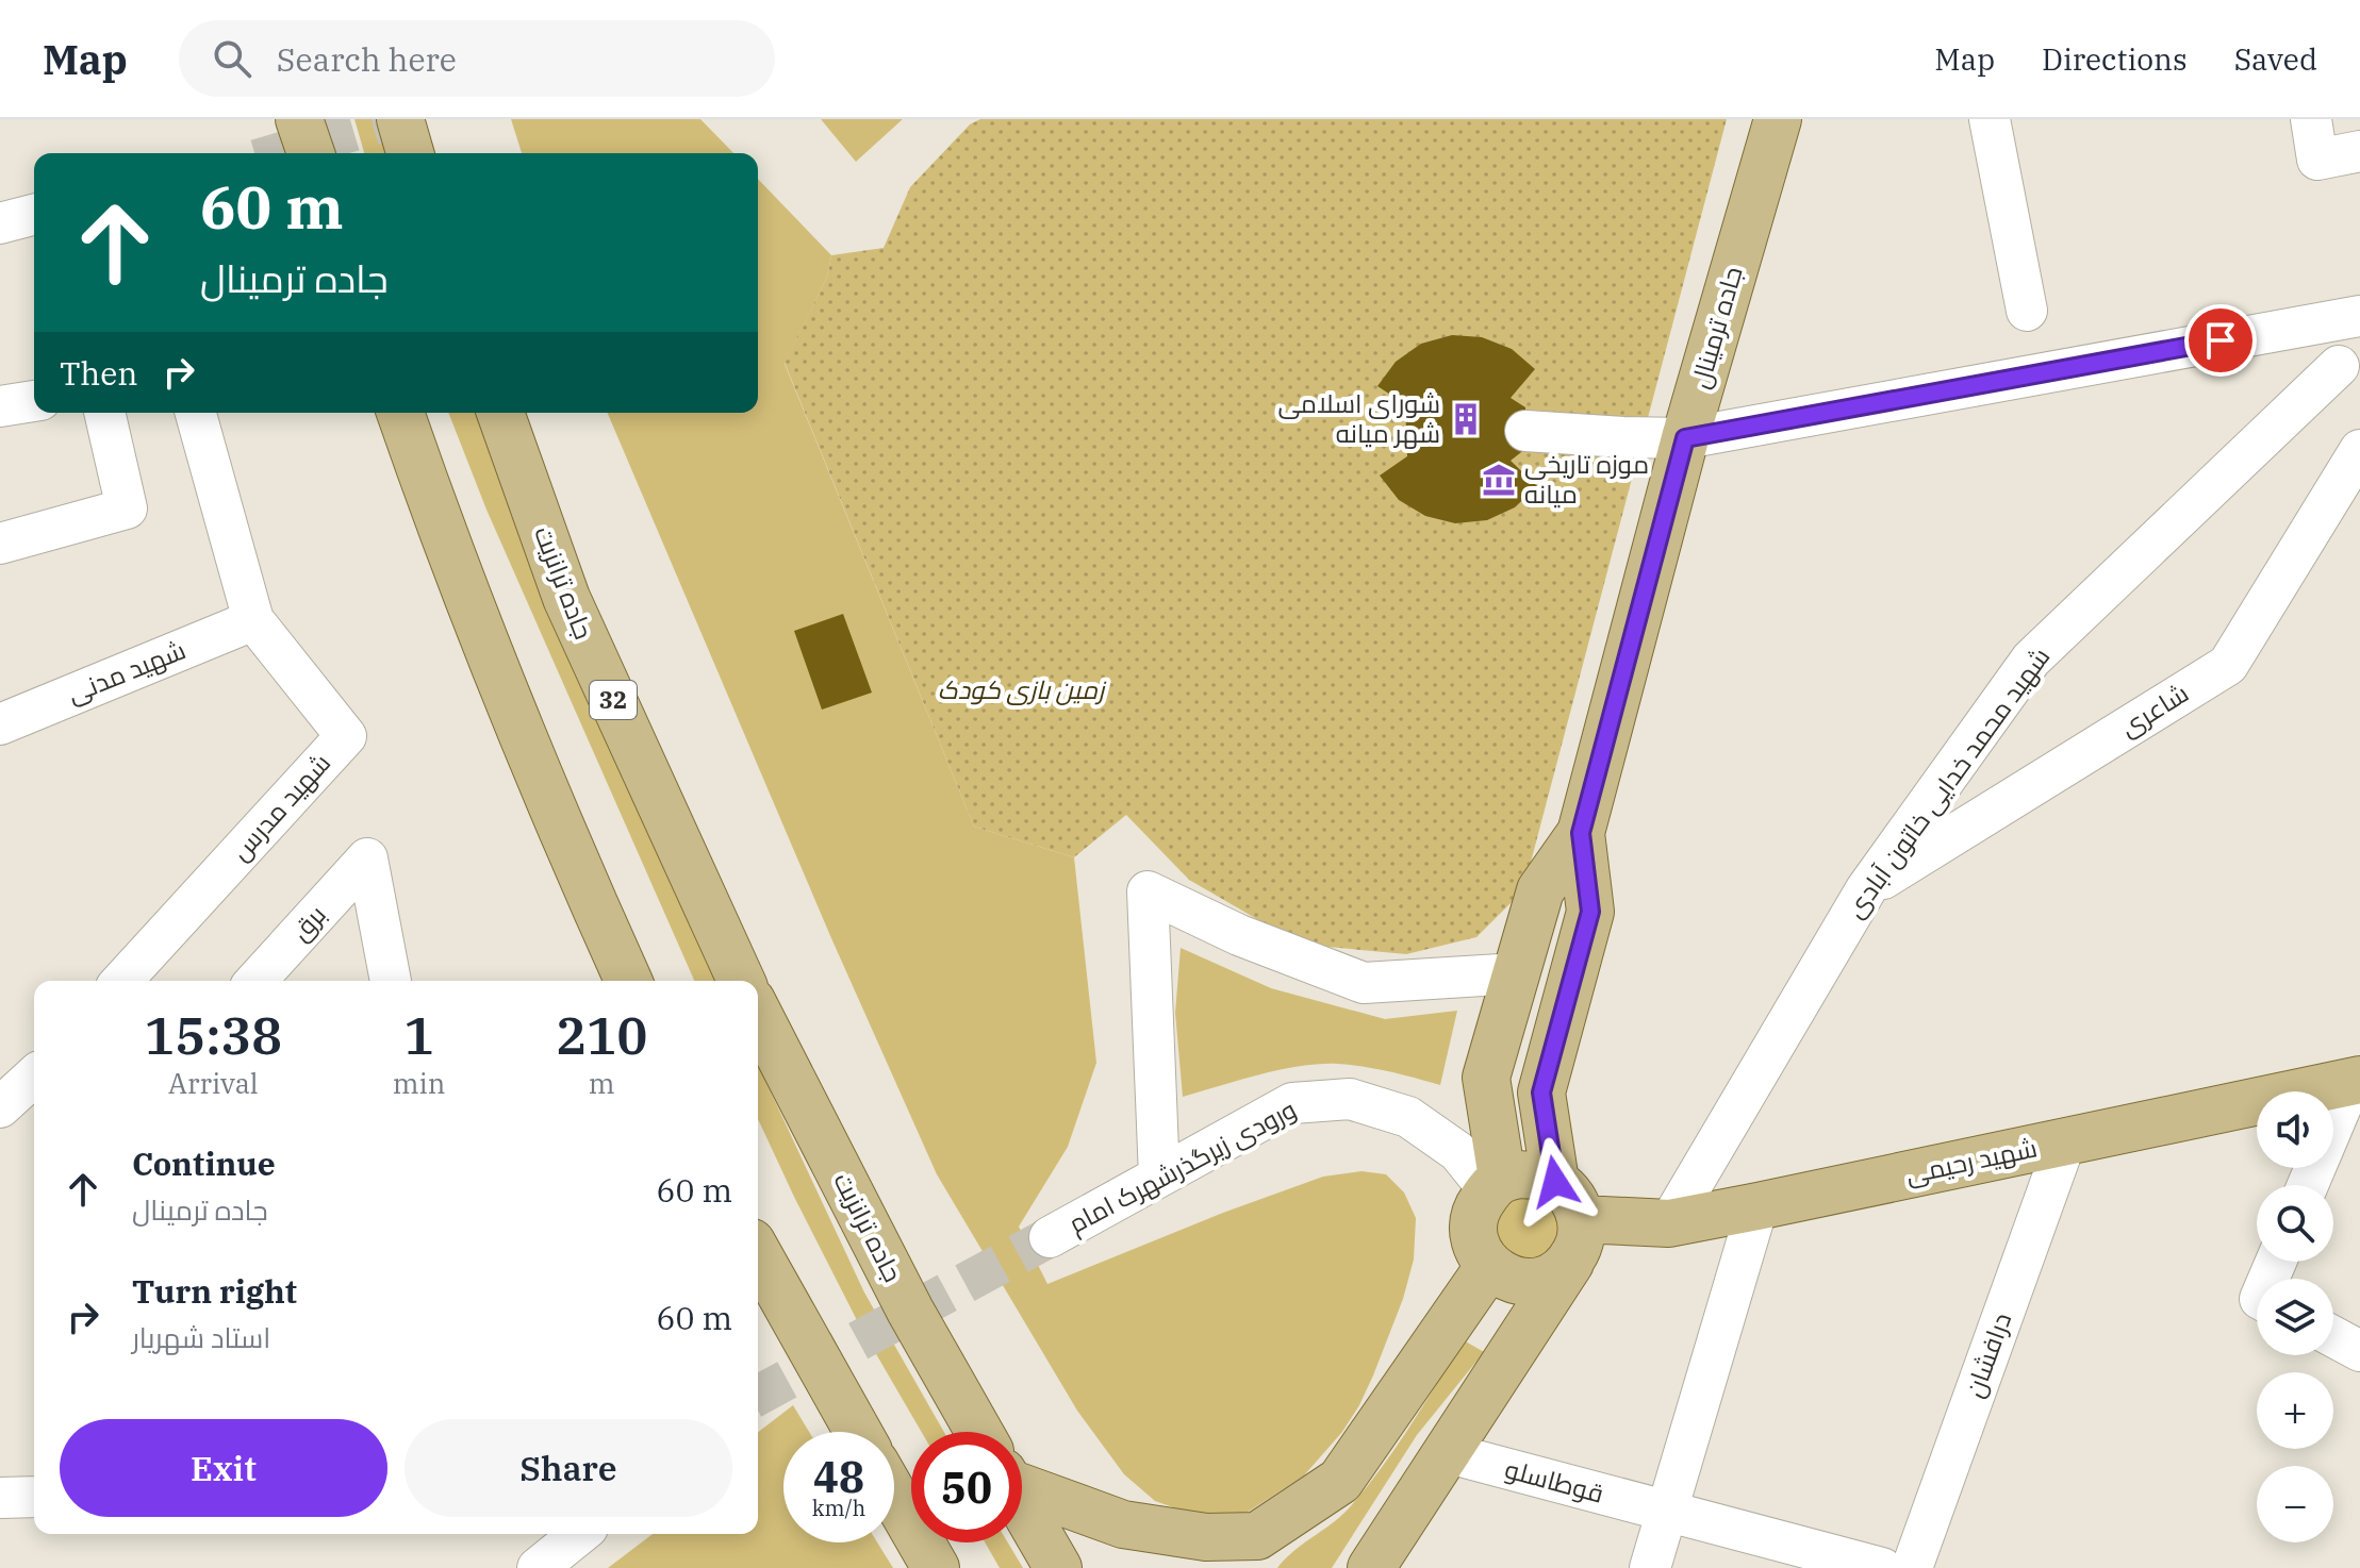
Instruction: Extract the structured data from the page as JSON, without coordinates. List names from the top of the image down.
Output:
{
  "streets": {
    "main road": [
      "جاده ترمینال",
      "جاده ترانزیت",
      "32",
      "شهید رحیمی"
    ],
    "street": [
      "شهید مدنی",
      "شاعری",
      "شهید محمد خدایی خاتون آبادی",
      "شهید مدرس",
      "برق",
      "ورودی زیرگذرشهرک امام",
      "درافشان",
      "قوطاسلو"
    ]
  },
  "crossings": [
    ["شهید مدنی", "شهید مدرس"],
    ["شاعری", "شهید محمد خدایی خاتون آبادی"],
    ["شهید محمد خدایی خاتون آبادی", "شهید رحیمی"],
    ["شهید رحیمی", "ورودی زیرگذرشهرک امام"],
    ["شهید رحیمی", "درافشان"]
  ],
  "parks": ["زمین بازی کودک"],
  "places": {
    "building": ["شورای اسلامی شهر میانه"],
    "museum": ["موزه تاریخی میانه"]
  },
  "page": {
    "header": "Map",
    "search": "Search here",
    "nav": ["Map", "Directions", "Saved"],
    "turn": ["60 m", "جاده ترمینال"],
    "then": "Then",
    "eta": [
      "15:38",
      "Arrival",
      "1",
      "min",
      "210",
      "m"
    ],
    "map_buttons": ["+", "−"],
    "list": [
      {
        "name": "Continue",
        "note": "جاده ترمینال",
        "value": "60 m"
      },
      {
        "name": "Turn right",
        "note": "استاد شهریار",
        "value": "60 m"
      }
    ],
    "buttons": ["Exit", "Share"],
    "speed": "48 km/h",
    "limit": "50"
  }
}
